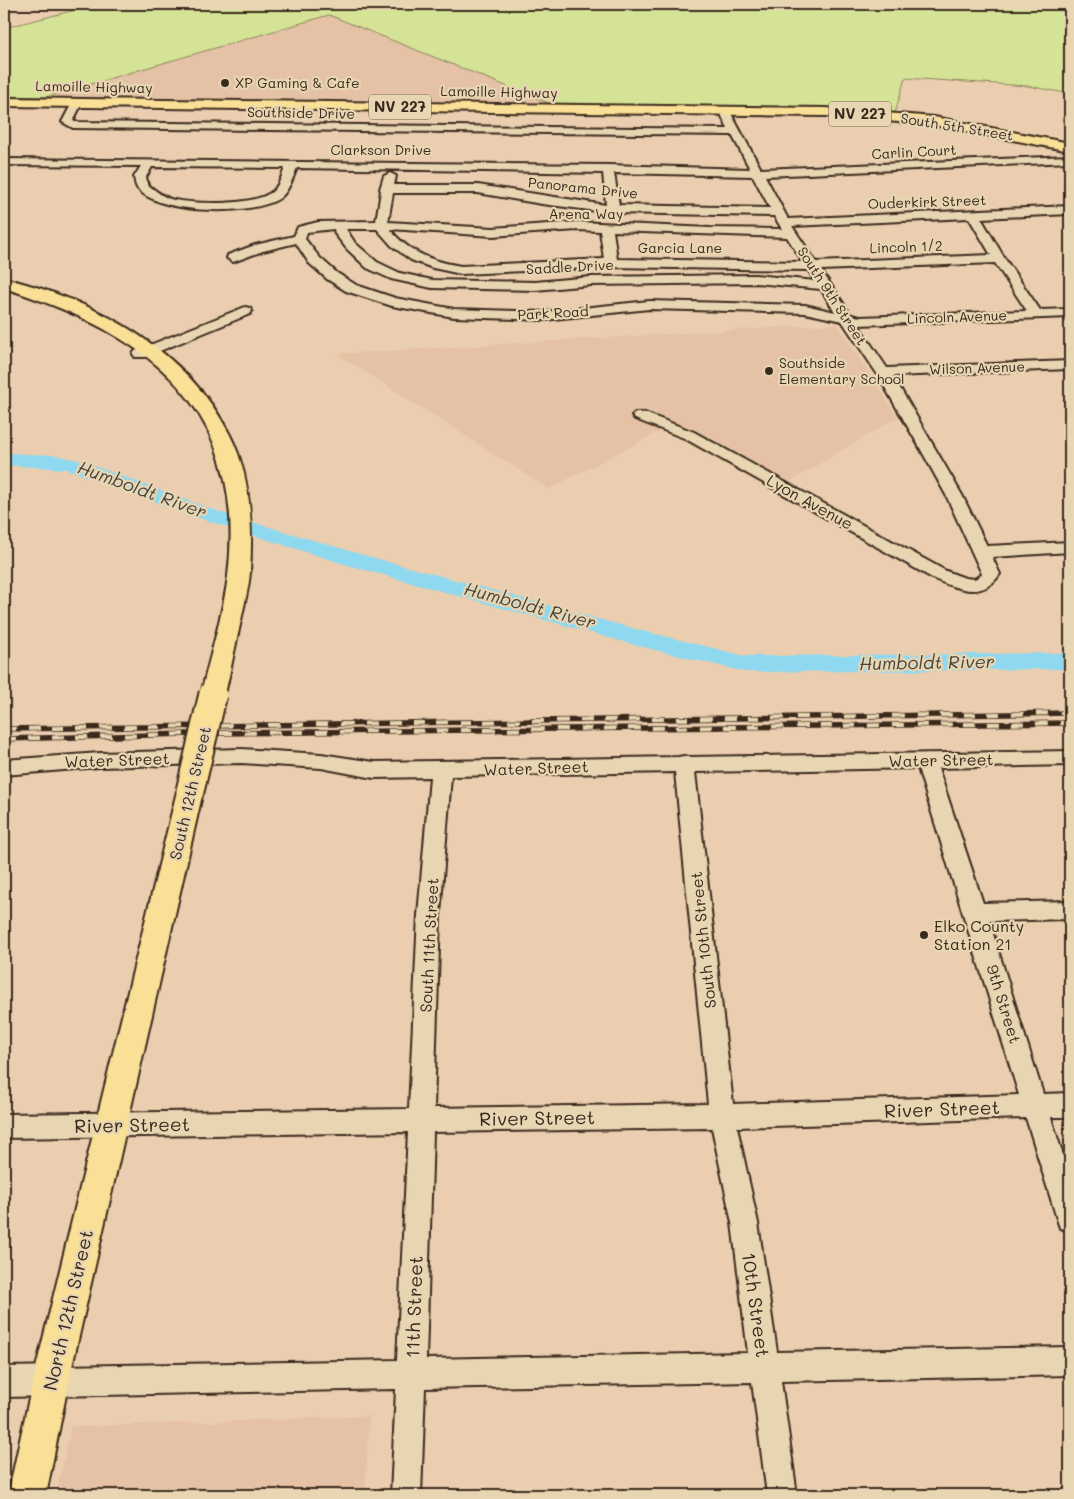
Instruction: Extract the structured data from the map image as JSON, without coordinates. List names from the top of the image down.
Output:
{
  "streets": {
    "main road": [
      "Lamoille Highway",
      "NV 227",
      "South 5th Street",
      "South 12th Street",
      "North 12th Street"
    ],
    "street": [
      "Southside Drive",
      "Clarkson Drive",
      "Carlin Court",
      "Panorama Drive",
      "Ouderkirk Street",
      "Arena Way",
      "Lincoln 1/2",
      "Garcia Lane",
      "Saddle Drive",
      "South 9th Street",
      "Park Road",
      "Lincoln Avenue",
      "Wilson Avenue",
      "Lyon Avenue",
      "Water Street",
      "South 10th Street",
      "South 11th Street",
      "9th Street",
      "River Street",
      "10th Street",
      "11th Street"
    ]
  },
  "crossings": [
    ["Lamoille Highway", "Southside Drive"],
    ["Lamoille Highway", "South 5th Street"],
    ["Lamoille Highway", "South 9th Street"],
    ["Southside Drive", "South 9th Street"],
    ["South 5th Street", "South 9th Street"],
    ["Clarkson Drive", "Carlin Court"],
    ["Clarkson Drive", "South 9th Street"],
    ["Carlin Court", "South 9th Street"],
    ["Panorama Drive", "Ouderkirk Street"],
    ["Panorama Drive", "Arena Way"],
    ["Panorama Drive", "South 9th Street"],
    ["Ouderkirk Street", "Arena Way"],
    ["Ouderkirk Street", "South 9th Street"],
    ["Arena Way", "Garcia Lane"],
    ["Arena Way", "South 9th Street"],
    ["Lincoln 1/2", "Garcia Lane"],
    ["Lincoln 1/2", "South 9th Street"],
    ["Garcia Lane", "South 9th Street"],
    ["Saddle Drive", "South 9th Street"],
    ["South 9th Street", "Park Road"],
    ["South 9th Street", "Lincoln Avenue"],
    ["South 9th Street", "Wilson Avenue"],
    ["South 9th Street", "Lyon Avenue"],
    ["Park Road", "Lincoln Avenue"],
    ["Water Street", "South 10th Street"],
    ["Water Street", "South 11th Street"],
    ["Water Street", "9th Street"],
    ["South 12th Street", "River Street"],
    ["South 12th Street", "North 12th Street"],
    ["South 10th Street", "River Street"],
    ["South 10th Street", "10th Street"],
    ["South 11th Street", "River Street"],
    ["South 11th Street", "11th Street"],
    ["9th Street", "River Street"],
    ["River Street", "10th Street"],
    ["River Street", "11th Street"],
    ["River Street", "North 12th Street"]
  ],
  "water": ["Humboldt River"],
  "places": ["XP Gaming & Cafe", "Southside Elementary School", "Elko County Station 21"]
}
